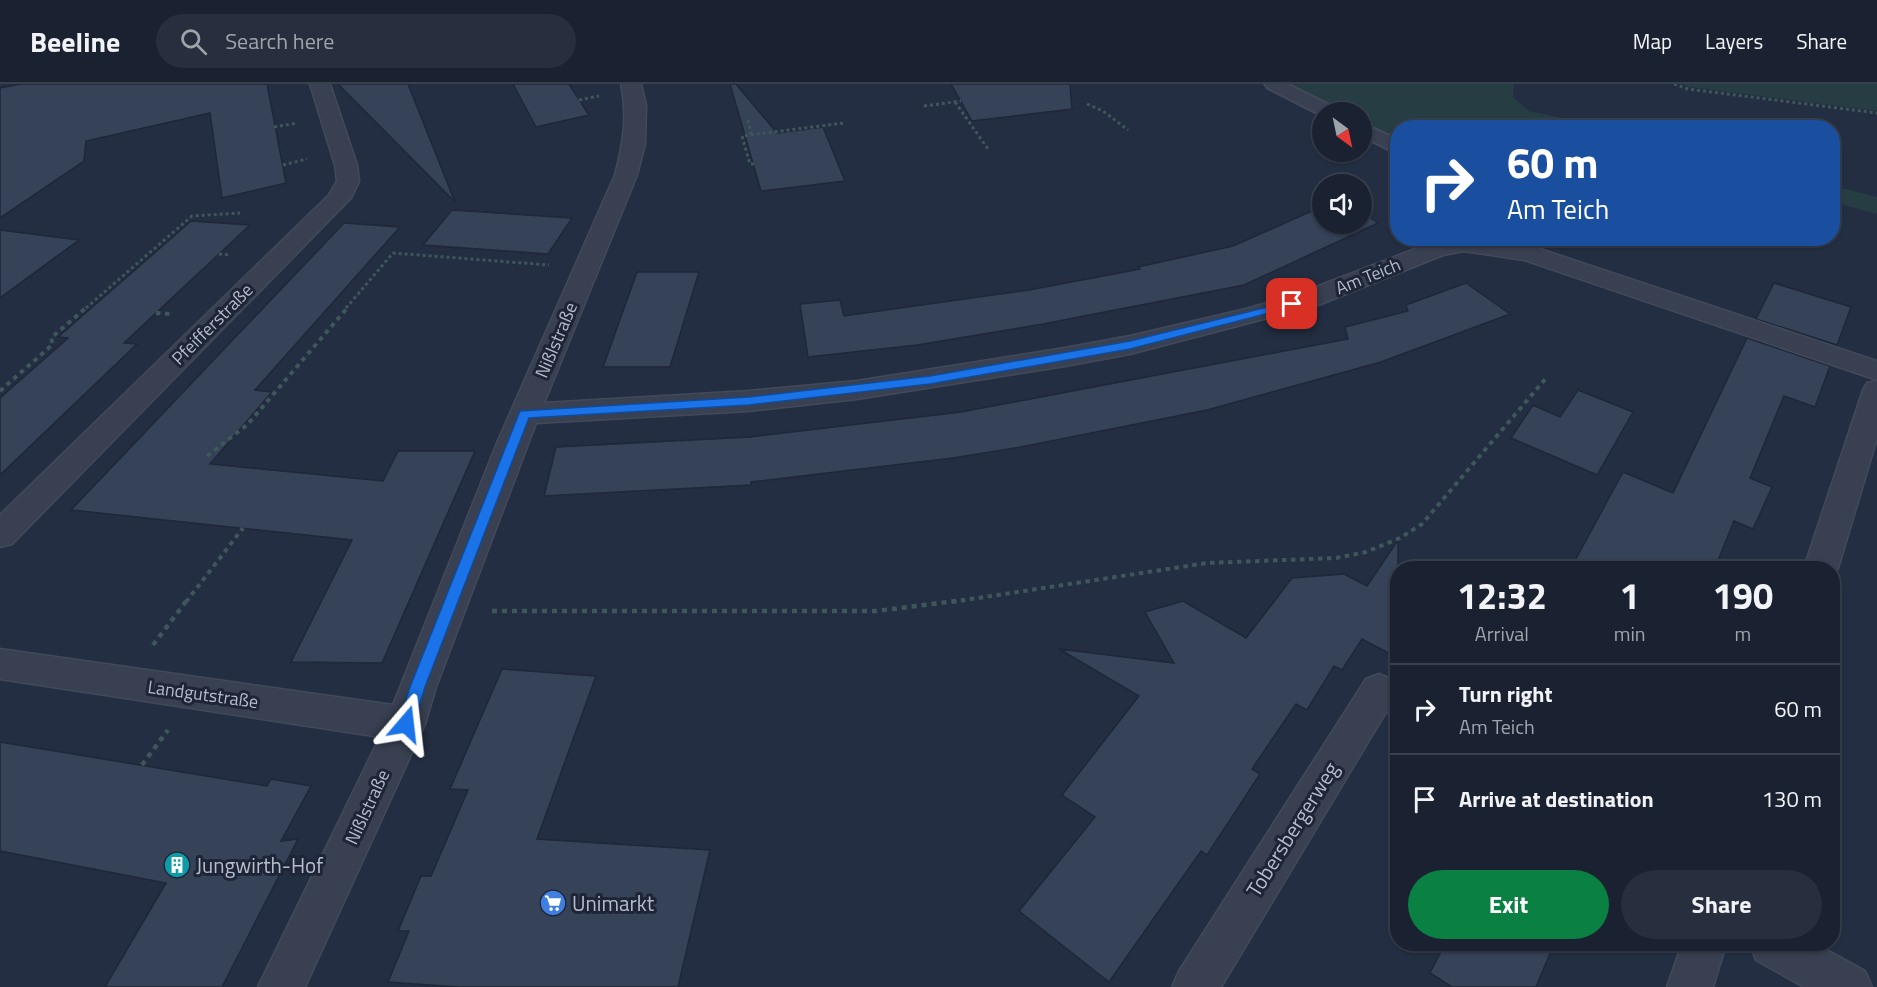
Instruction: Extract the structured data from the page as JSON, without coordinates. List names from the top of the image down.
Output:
{
  "streets": {
    "street": [
      "Am Teich",
      "Pfeifferstraße",
      "Nißlstraße",
      "Landgutstraße",
      "Tobersbergerweg"
    ]
  },
  "crossings": [
    ["Am Teich", "Nißlstraße"],
    ["Nißlstraße", "Landgutstraße"]
  ],
  "places": {
    "building": ["Jungwirth-Hof"],
    "supermarket": ["Unimarkt"]
  },
  "north": "bottom right",
  "page": {
    "header": "Beeline",
    "search": "Search here",
    "nav": ["Map", "Layers", "Share"],
    "turn": ["60 m", "Am Teich"],
    "eta": [
      "12:32",
      "Arrival",
      "1",
      "min",
      "190",
      "m"
    ],
    "list": [
      {
        "name": "Turn right",
        "note": "Am Teich",
        "value": "60 m"
      },
      {
        "name": "Arrive at destination",
        "value": "130 m"
      }
    ],
    "buttons": ["Exit", "Share"]
  }
}
